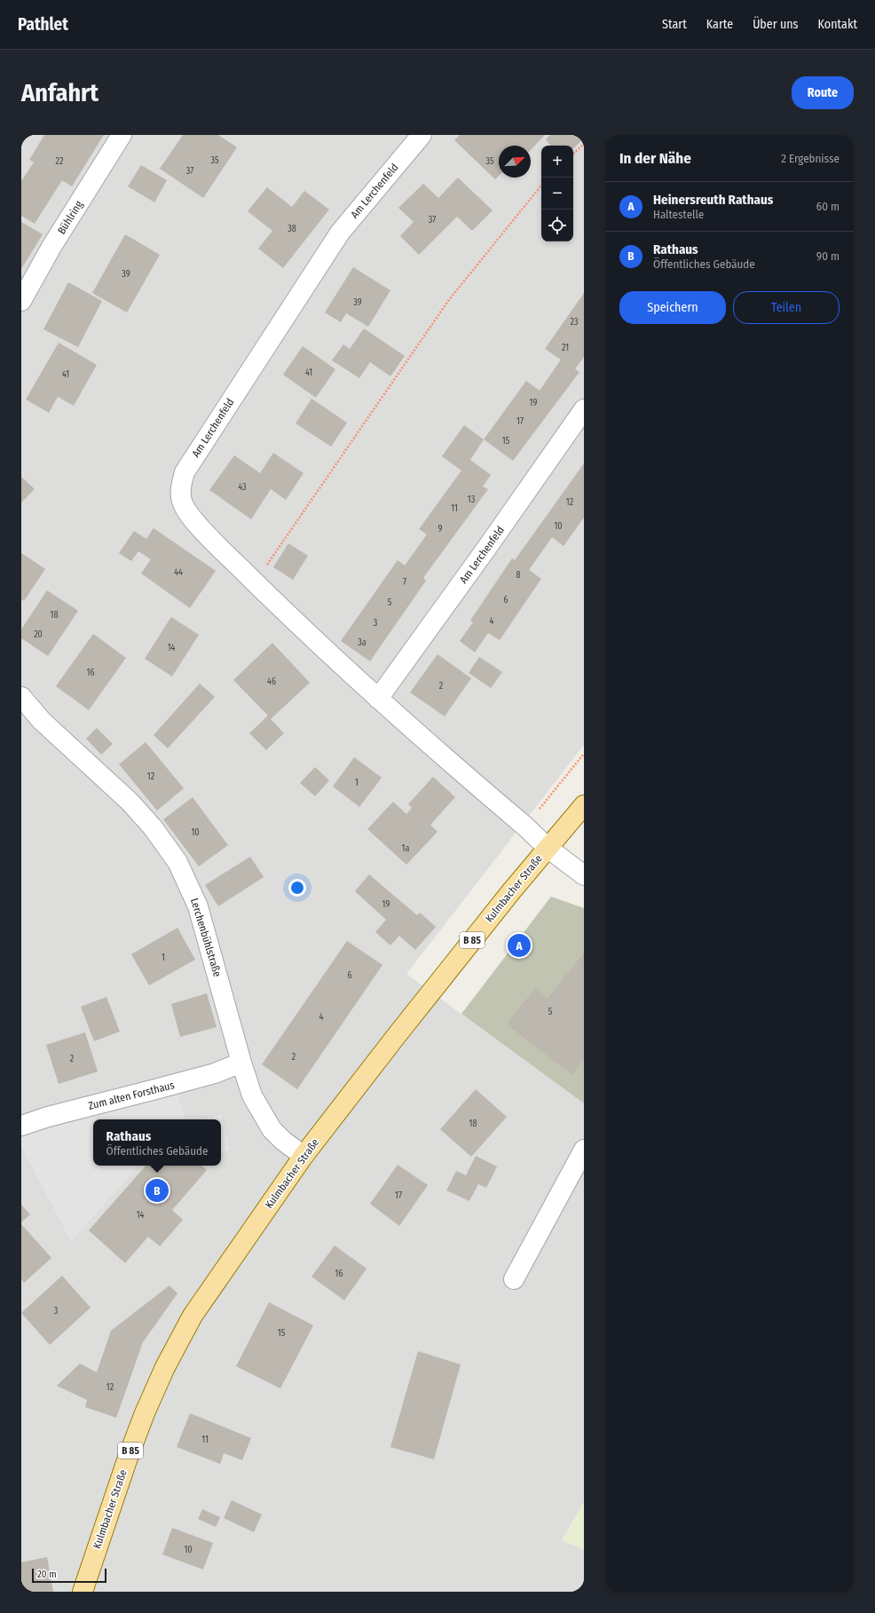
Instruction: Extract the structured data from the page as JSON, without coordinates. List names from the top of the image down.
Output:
{
  "streets": {
    "main road": ["Kulmbacher Straße", "B 85"],
    "street": [
      "Am Lerchenfeld",
      "Bühlring",
      "Lerchenbühlstraße",
      "Zum alten Forsthaus"
    ]
  },
  "crossings": [
    ["Am Lerchenfeld", "Kulmbacher Straße"],
    ["Kulmbacher Straße", "Lerchenbühlstraße"],
    ["Lerchenbühlstraße", "Zum alten Forsthaus"]
  ],
  "house_numbers": [
    "35",
    "22",
    "35",
    "37",
    "37",
    "38",
    "39",
    "39",
    "23",
    "21",
    "41",
    "41",
    "19",
    "17",
    "15",
    "43",
    "13",
    "12",
    "11",
    "10",
    "9",
    "44",
    "8",
    "7",
    "6",
    "5",
    "18",
    "4",
    "3",
    "20",
    "3a",
    "14",
    "16",
    "46",
    "2",
    "12",
    "1",
    "10",
    "1a",
    "19",
    "1",
    "6",
    "5",
    "4",
    "2",
    "2",
    "18",
    "17",
    "14",
    "16",
    "3",
    "15",
    "12",
    "11",
    "10"
  ],
  "scale_bar": "20 m",
  "north": "top right",
  "page": {
    "header": "Pathlet",
    "nav": [
      "Start",
      "Karte",
      "Über uns",
      "Kontakt"
    ],
    "buttons": [
      "Route",
      ["Speichern", "Teilen"]
    ],
    "title": "Anfahrt",
    "heading": ["In der Nähe", "2 Ergebnisse"],
    "map_buttons": ["+", "−"],
    "list": [
      {
        "mark": "A",
        "name": "Heinersreuth Rathaus",
        "note": "Haltestelle",
        "value": "60 m"
      },
      {
        "mark": "B",
        "name": "Rathaus",
        "note": "Öffentliches Gebäude",
        "value": "90 m"
      }
    ],
    "pins": ["A", "B"],
    "popup": ["Rathaus", "Öffentliches Gebäude"],
    "scale": "20 m"
  }
}
